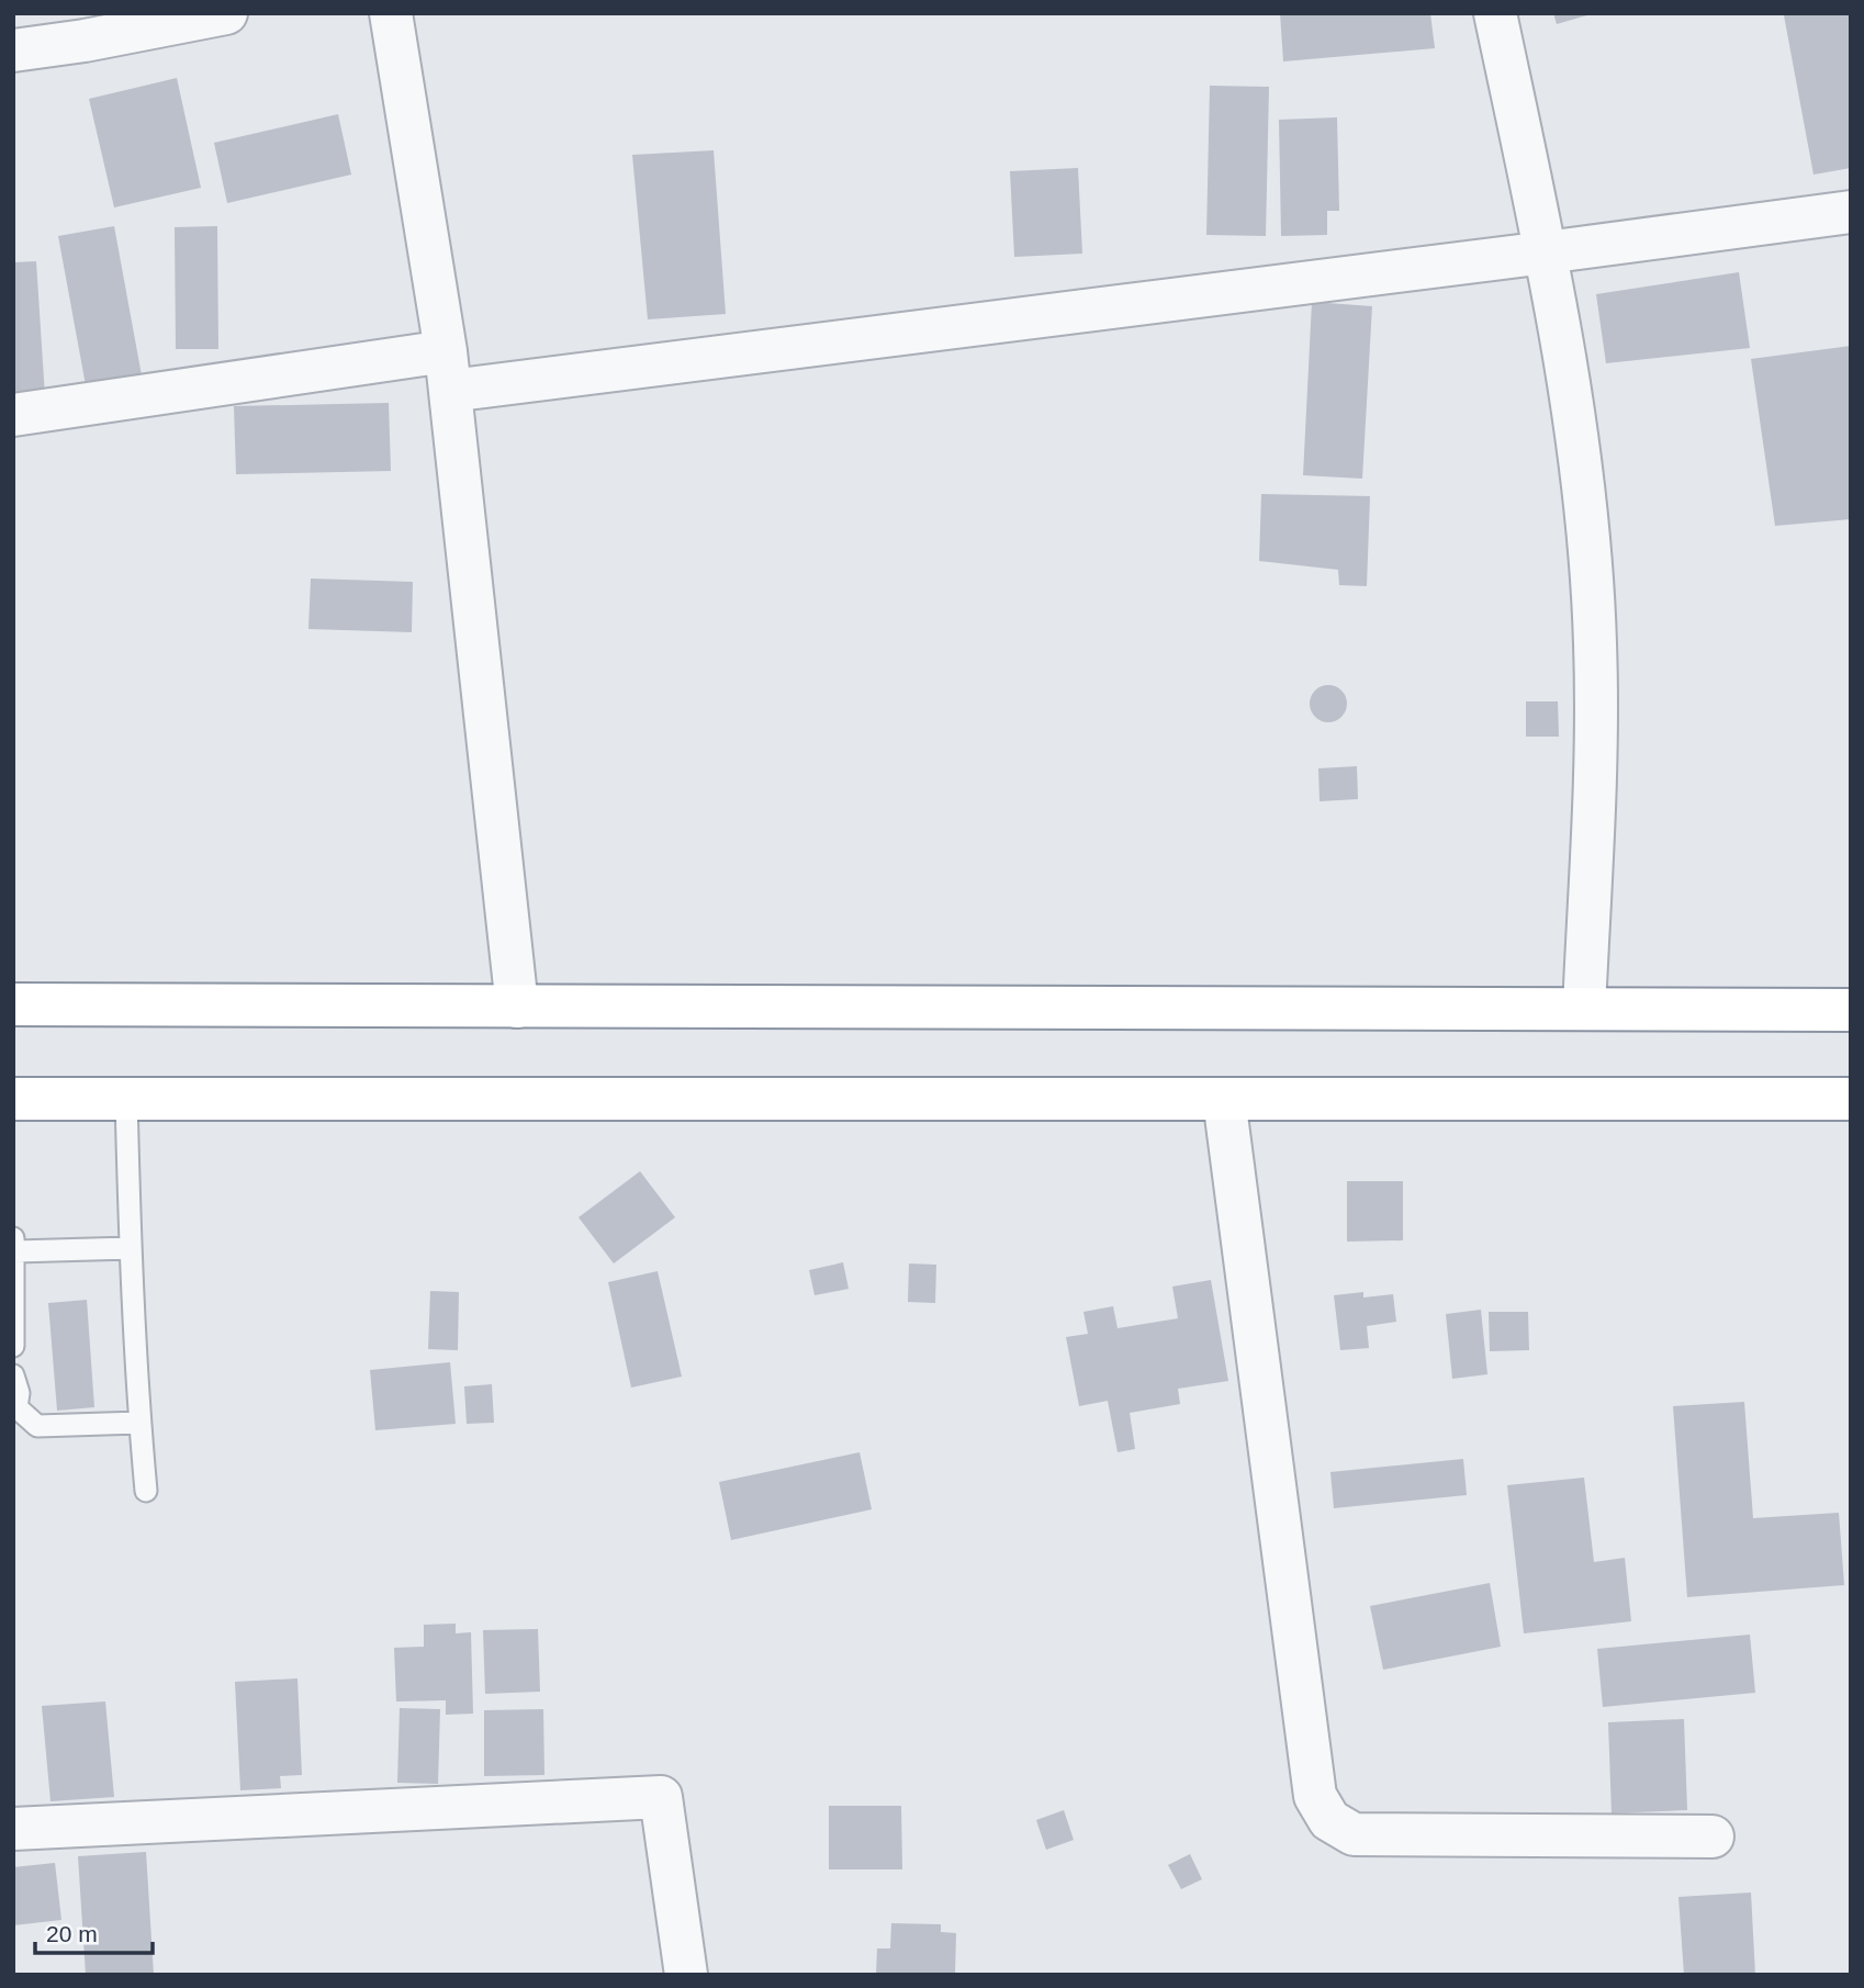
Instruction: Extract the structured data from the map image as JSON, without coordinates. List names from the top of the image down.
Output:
{
  "scale_bar": "20 m"
}
